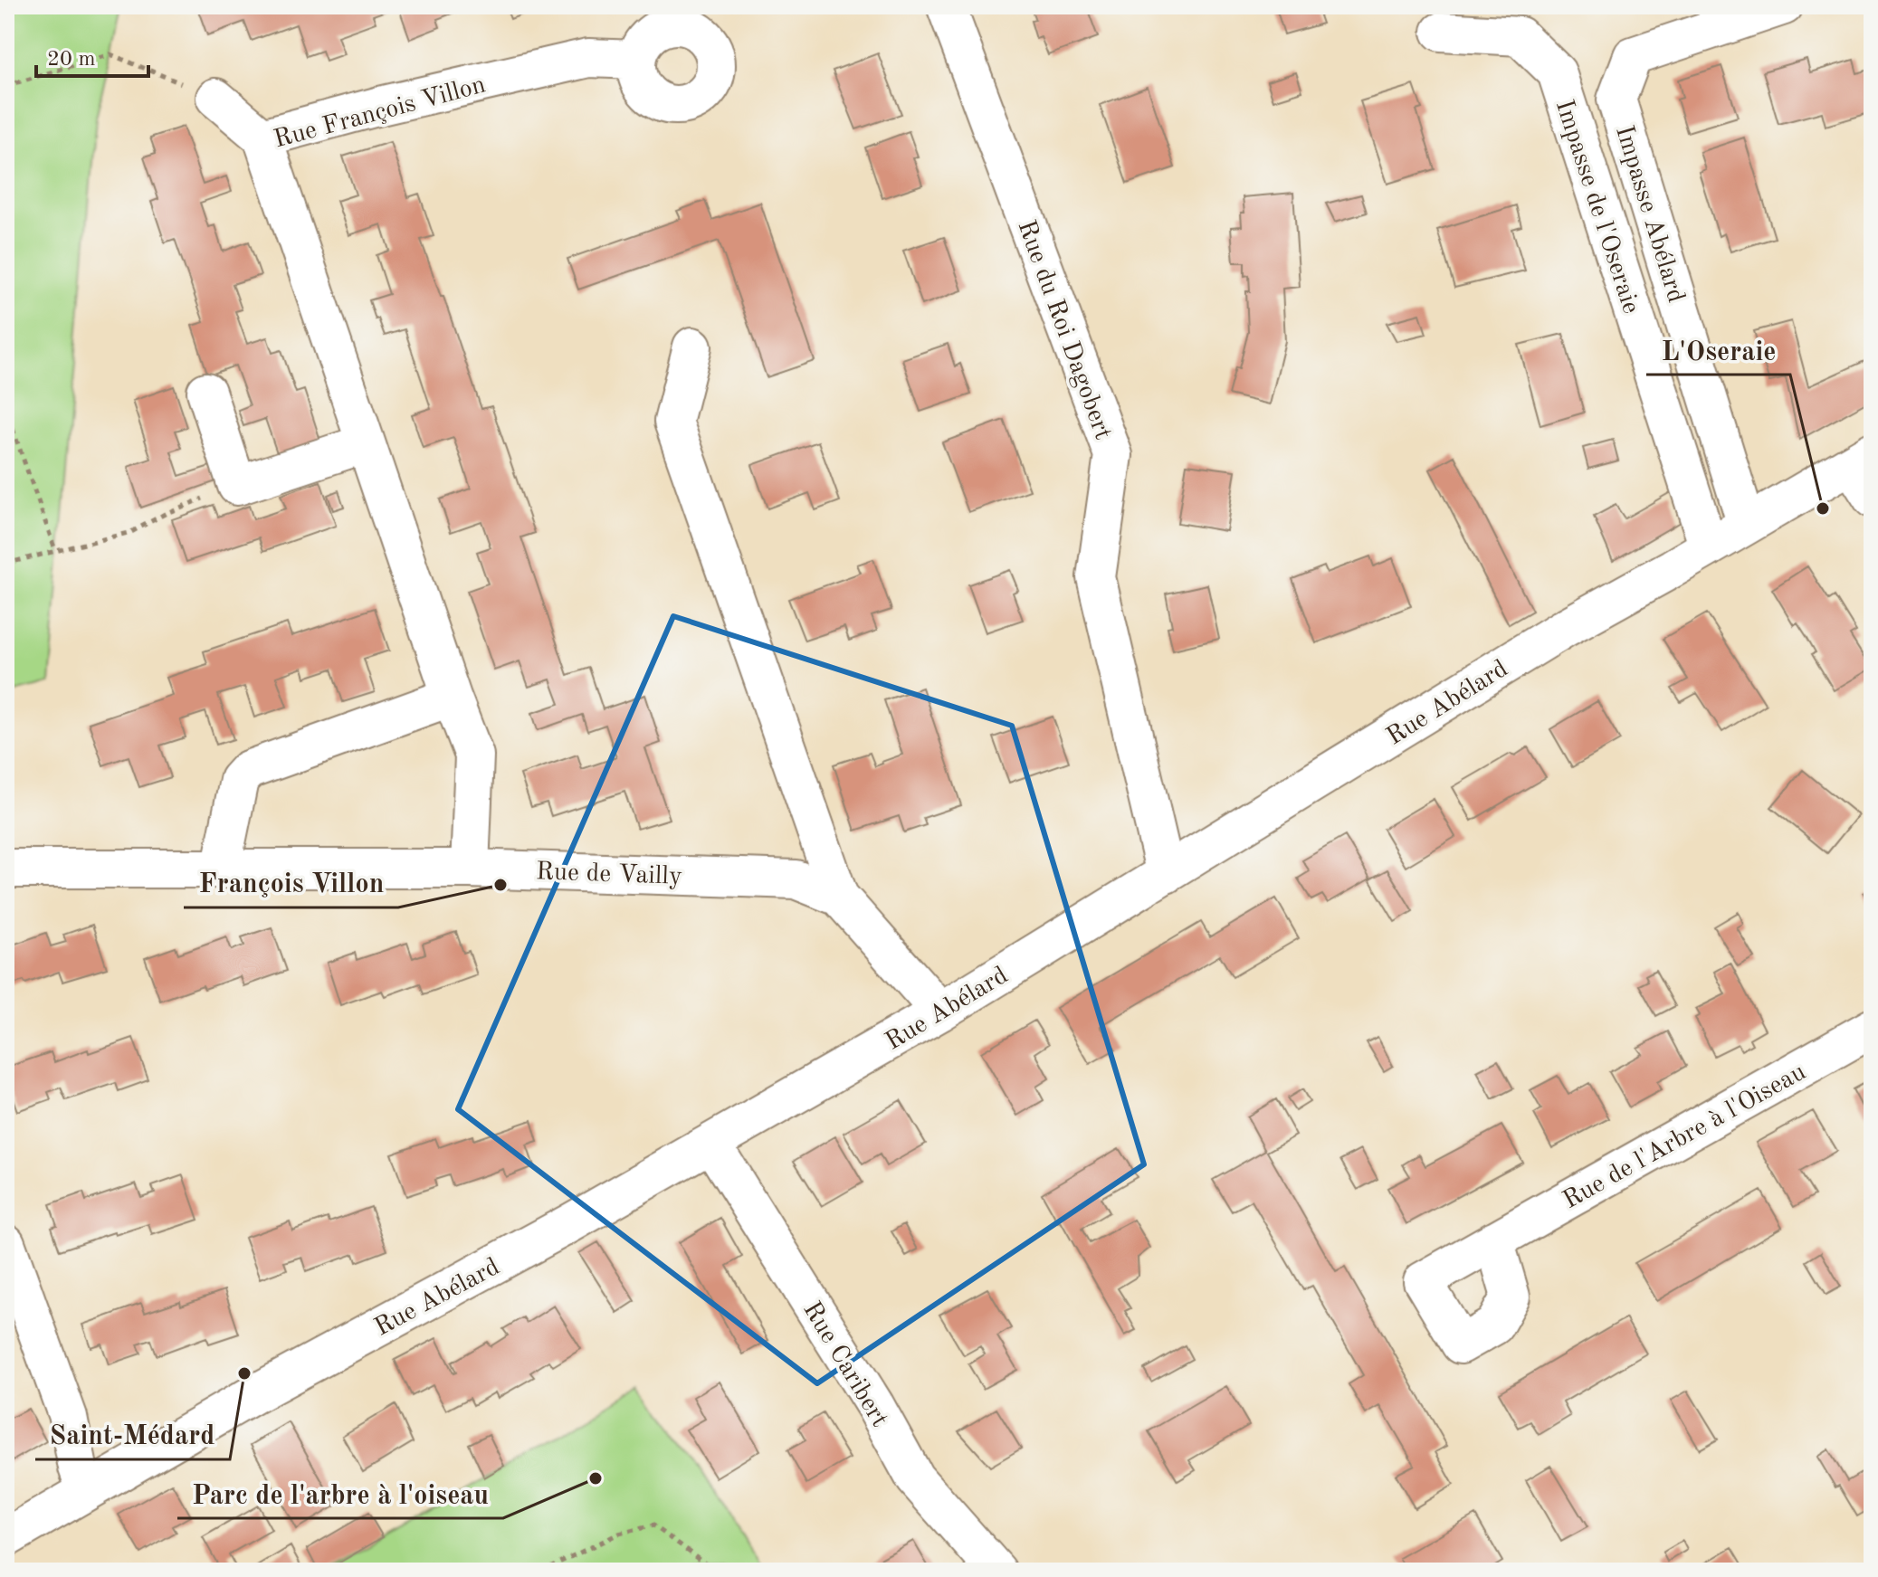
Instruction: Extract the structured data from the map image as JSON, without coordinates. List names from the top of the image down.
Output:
{
  "streets": {
    "street": [
      "Rue François Villon",
      "Impasse de l'Oseraie",
      "Impasse Abélard",
      "Rue du Roi Dagobert",
      "Rue Abélard",
      "Rue de Vailly",
      "Rue de l'Arbre à l'Oiseau",
      "Rue Caribert"
    ]
  },
  "crossings": [
    ["Rue François Villon", "Rue de Vailly"],
    ["Impasse de l'Oseraie", "Rue Abélard"],
    ["Impasse Abélard", "Rue Abélard"],
    ["Rue du Roi Dagobert", "Rue Abélard"],
    ["Rue Abélard", "Rue de Vailly"],
    ["Rue Abélard", "Rue Caribert"]
  ],
  "places": [
    "L'Oseraie",
    "François Villon",
    "Saint-Médard",
    "Parc de l'arbre à l'oiseau"
  ],
  "scale_bar": "20 m"
}
